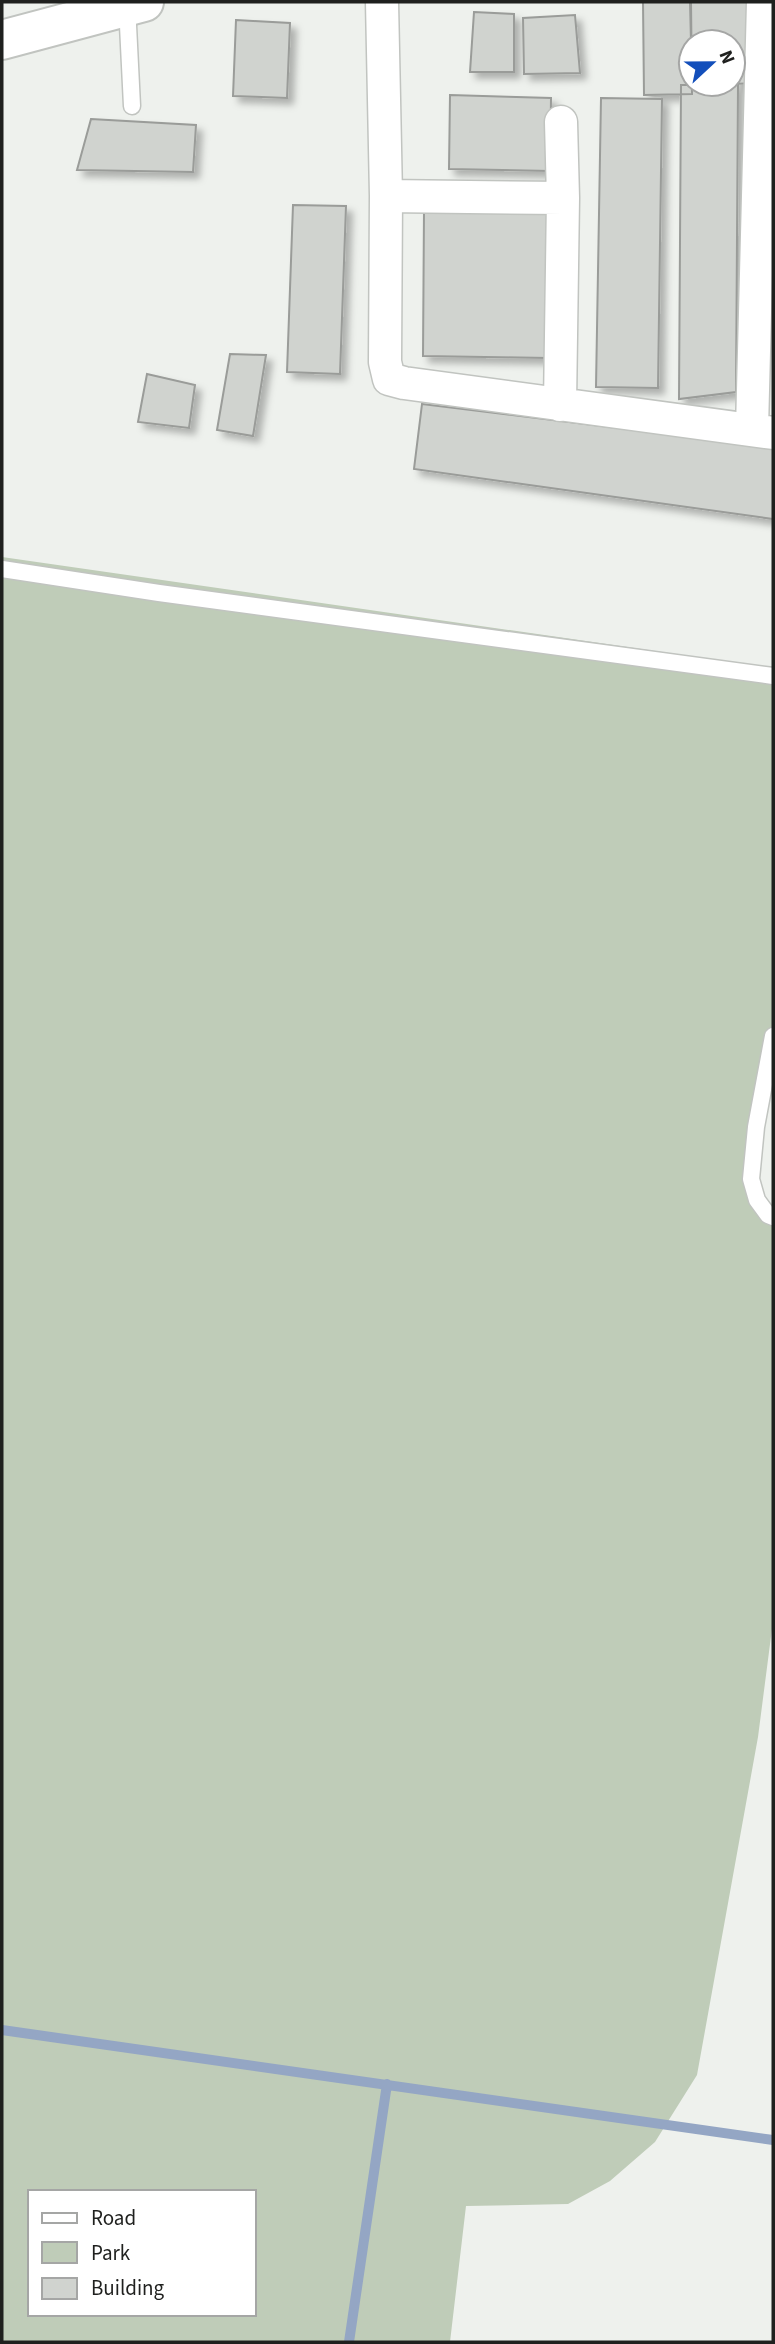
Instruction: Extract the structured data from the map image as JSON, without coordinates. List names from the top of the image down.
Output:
{
  "legend": ["Road", "Park", "Building"],
  "north": "right"
}
